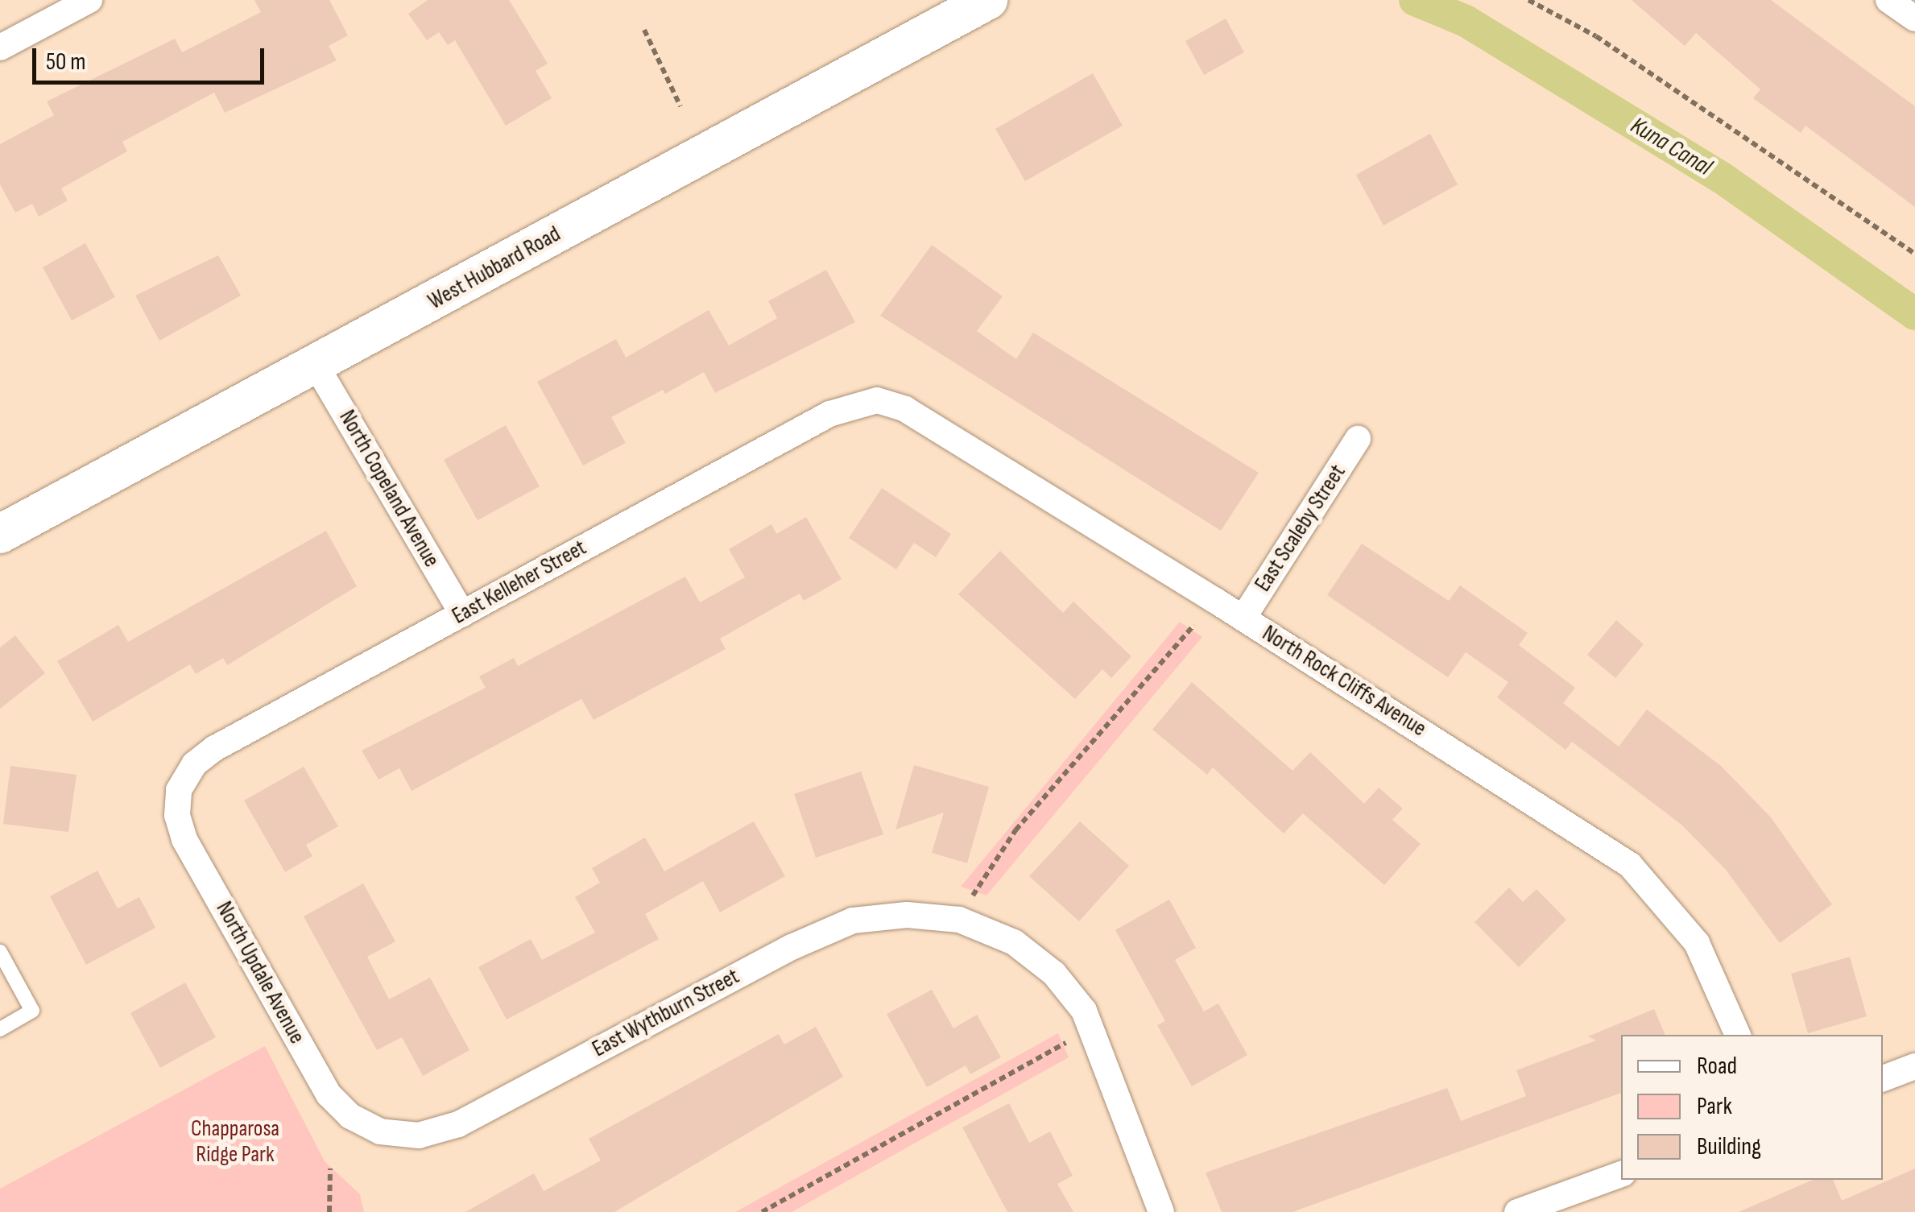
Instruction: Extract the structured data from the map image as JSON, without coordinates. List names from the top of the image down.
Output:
{
  "streets": {
    "street": [
      "West Hubbard Road",
      "North Copeland Avenue",
      "East Scaleby Street",
      "East Kelleher Street",
      "North Rock Cliffs Avenue",
      "North Updale Avenue",
      "East Wythburn Street"
    ]
  },
  "crossings": [
    ["West Hubbard Road", "North Copeland Avenue"],
    ["North Copeland Avenue", "East Kelleher Street"],
    ["East Scaleby Street", "North Rock Cliffs Avenue"],
    ["East Kelleher Street", "North Rock Cliffs Avenue"],
    ["East Kelleher Street", "North Updale Avenue"],
    ["North Updale Avenue", "East Wythburn Street"]
  ],
  "water": ["Kuna Canal"],
  "parks": ["Chapparosa Ridge Park"],
  "legend": ["Road", "Park", "Building"],
  "scale_bar": "50 m"
}
